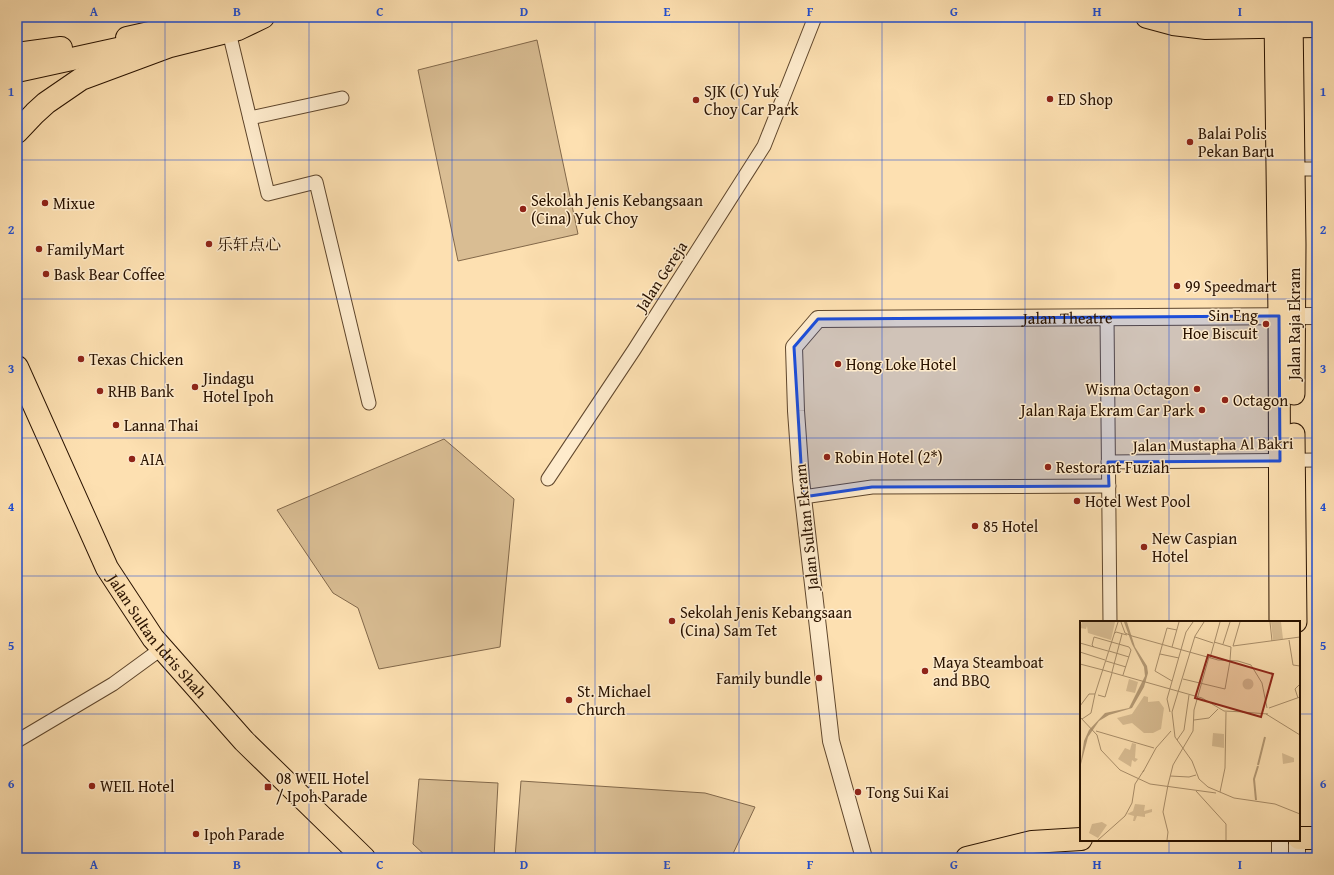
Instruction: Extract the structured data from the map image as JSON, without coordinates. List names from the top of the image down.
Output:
{
  "streets": {
    "highway": ["Jalan Sultan Idris Shah"],
    "main road": ["Jalan Raja Ekram"],
    "street": [
      "Jalan Gereja",
      "Jalan Theatre",
      "Jalan Mustapha Al Bakri",
      "Jalan Sultan Ekram"
    ]
  },
  "crossings": [
    ["Jalan Theatre", "Jalan Raja Ekram"],
    ["Jalan Theatre", "Jalan Sultan Ekram"],
    ["Jalan Raja Ekram", "Jalan Mustapha Al Bakri"]
  ],
  "places": {
    "other": [
      "ED Shop",
      "SJK (C) Yuk Choy Car Park",
      "Balai Polis Pekan Baru",
      "Mixue",
      "Sekolah Jenis Kebangsaan (Cina) Yuk Choy",
      "乐轩点心",
      "FamilyMart",
      "Bask Bear Coffee",
      "99 Speedmart",
      "Sin Eng Hoe Biscuit",
      "Texas Chicken",
      "Hong Loke Hotel",
      "Jindagu Hotel Ipoh",
      "Wisma Octagon",
      "RHB Bank",
      "Octagon",
      "Jalan Raja Ekram Car Park",
      "Lanna Thai",
      "Robin Hotel (2*)",
      "AIA",
      "Restorant Fuziah",
      "Hotel West Pool",
      "85 Hotel",
      "New Caspian Hotel",
      "Sekolah Jenis Kebangsaan (Cina) Sam Tet",
      "Maya Steamboat and BBQ",
      "Family bundle",
      "St. Michael Church",
      "WEIL Hotel",
      "Tong Sui Kai",
      "Ipoh Parade"
    ],
    "transit": ["08 WEIL Hotel / Ipoh Parade"]
  },
  "grid": {
    "columns": [
      "A",
      "B",
      "C",
      "D",
      "E",
      "F",
      "G",
      "H",
      "I"
    ],
    "rows": [
      "1",
      "2",
      "3",
      "4",
      "5",
      "6"
    ]
  }
}
